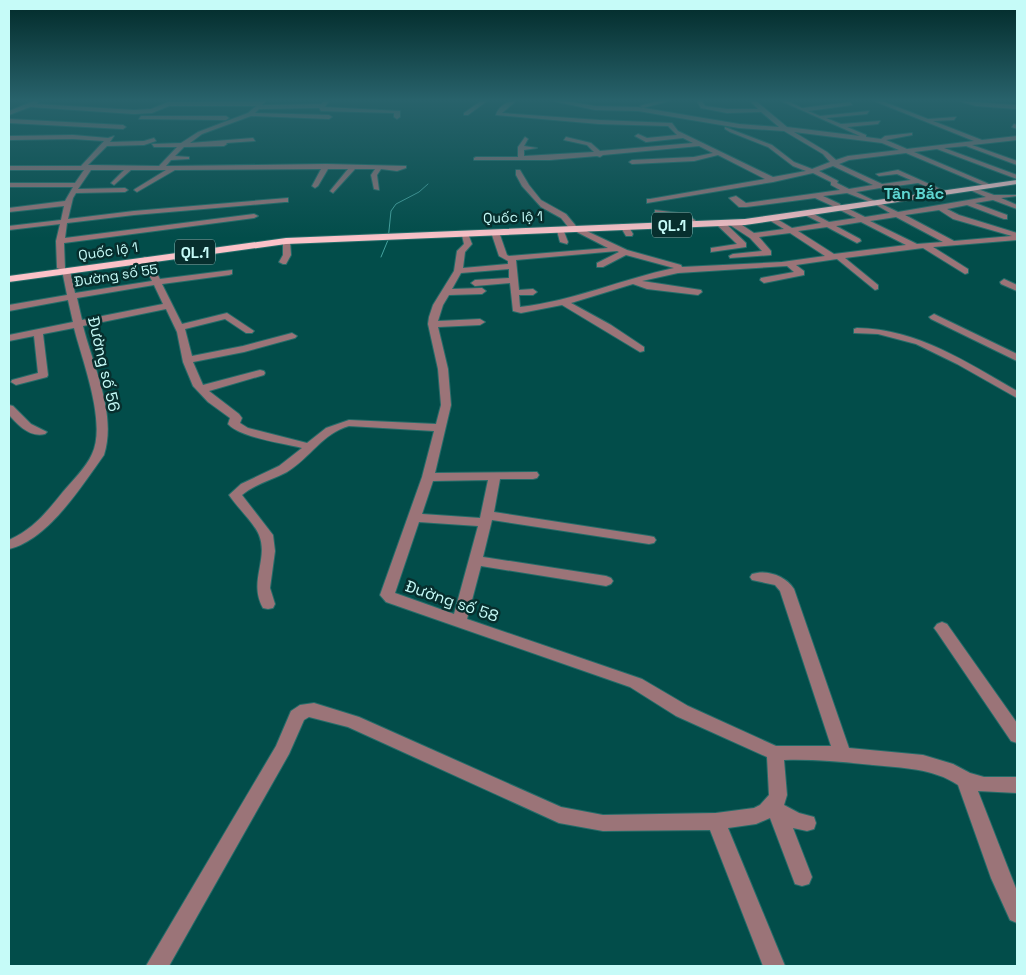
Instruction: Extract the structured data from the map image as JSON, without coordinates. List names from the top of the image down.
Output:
{
  "streets": {
    "highway": ["Quốc lộ 1", "QL.1"],
    "street": ["Đường số 55", "Đường số 56", "Đường số 58"]
  },
  "crossings": [
    ["Quốc lộ 1", "Đường số 56"],
    ["Đường số 55", "Đường số 56"]
  ],
  "districts": ["Tân Bắc"]
}
